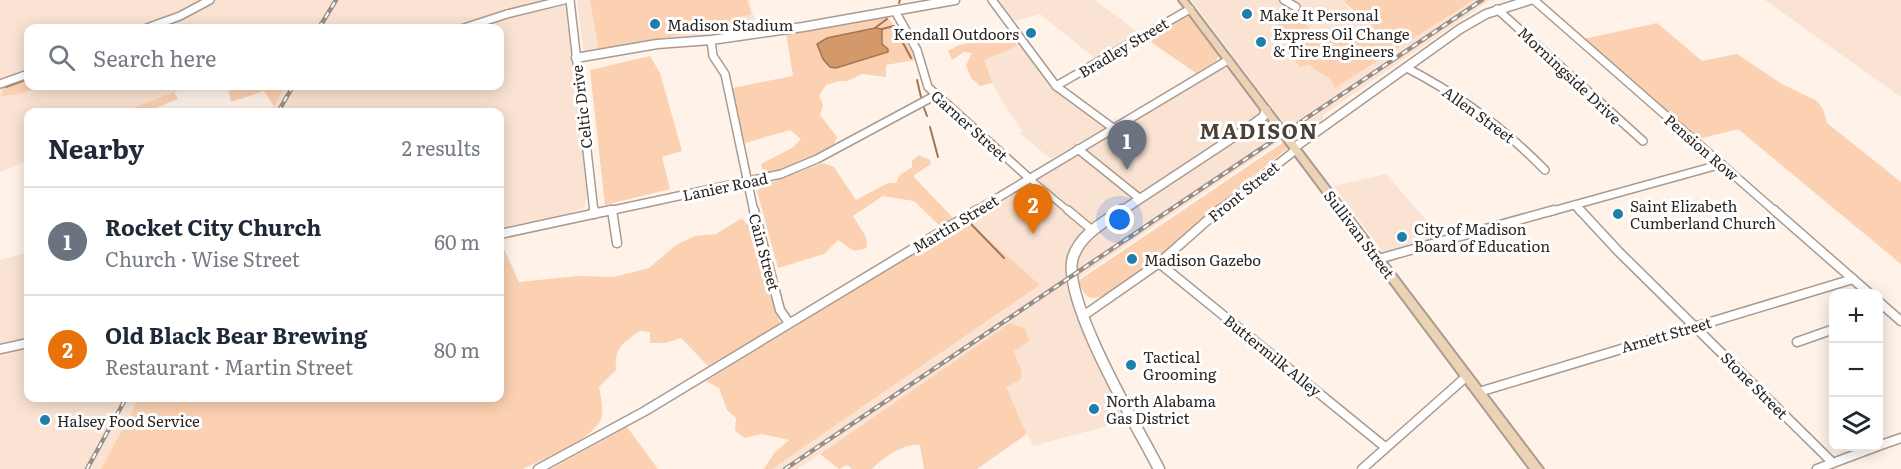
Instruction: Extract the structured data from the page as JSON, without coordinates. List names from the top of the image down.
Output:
{
  "streets": {
    "main road": ["Sullivan Street"],
    "street": [
      "Bradley Street",
      "Morningside Drive",
      "Celtic Drive",
      "Allen Street",
      "Garner Street",
      "Pension Row",
      "Lanier Road",
      "Front Street",
      "Martin Street",
      "Cain Street",
      "Arnett Street",
      "Buttermilk Alley",
      "Stone Street"
    ]
  },
  "crossings": [
    ["Bradley Street", "Sullivan Street"],
    ["Morningside Drive", "Front Street"],
    ["Celtic Drive", "Lanier Road"],
    ["Allen Street", "Front Street"],
    ["Garner Street", "Lanier Road"],
    ["Garner Street", "Martin Street"],
    ["Pension Row", "Arnett Street"],
    ["Lanier Road", "Cain Street"],
    ["Front Street", "Sullivan Street"],
    ["Front Street", "Buttermilk Alley"],
    ["Martin Street", "Sullivan Street"],
    ["Martin Street", "Cain Street"],
    ["Sullivan Street", "Arnett Street"],
    ["Arnett Street", "Stone Street"]
  ],
  "districts": ["MADISON"],
  "places": [
    "Make It Personal",
    "Madison Stadium",
    "Kendall Outdoors",
    "Express Oil Change & Tire Engineers",
    "Saint Elizabeth Cumberland Church",
    "City of Madison Board of Education",
    "Madison Gazebo",
    "Tactical Grooming",
    "North Alabama Gas District",
    "Halsey Food Service"
  ],
  "page": {
    "search": "Search here",
    "heading": ["Nearby", "2 results"],
    "pins": ["1", "2"],
    "list": [
      {
        "mark": "1",
        "name": "Rocket City Church",
        "note": "Church · Wise Street",
        "value": "60 m"
      },
      {
        "mark": "2",
        "name": "Old Black Bear Brewing",
        "note": "Restaurant · Martin Street",
        "value": "80 m"
      }
    ],
    "map_buttons": ["+", "−"]
  }
}
